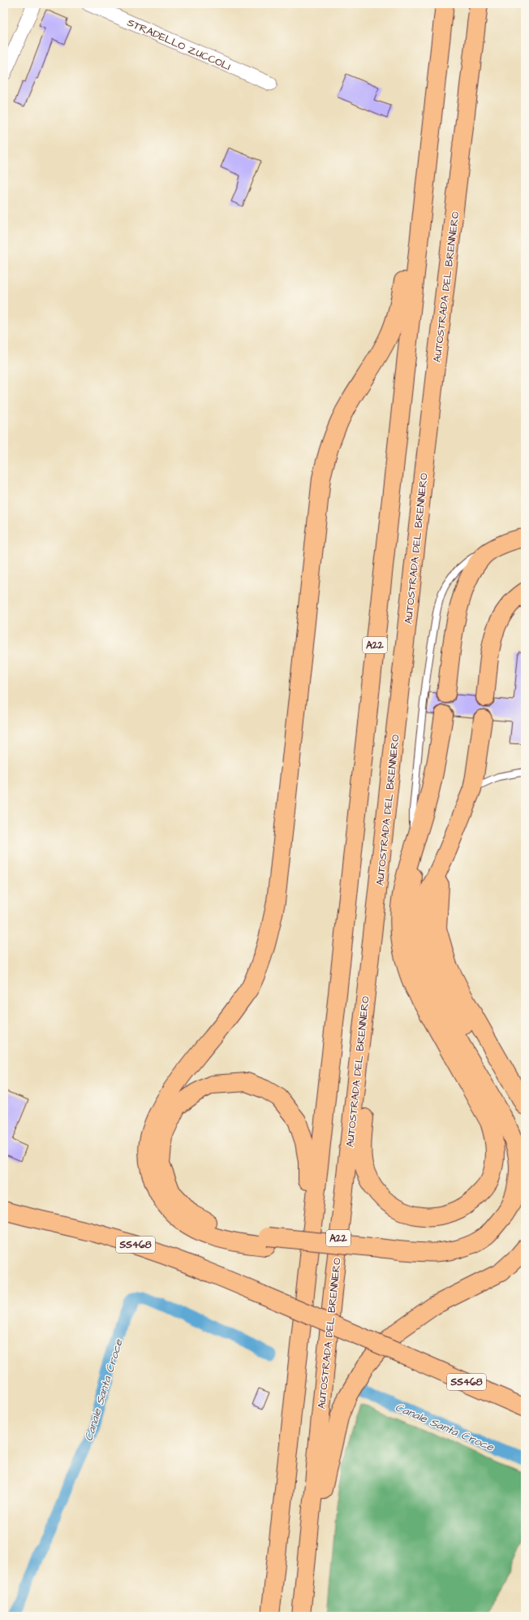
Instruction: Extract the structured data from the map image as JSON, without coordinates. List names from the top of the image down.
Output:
{
  "streets": {
    "main road": ["AUTOSTRADA DEL BRENNERO", "A22", "SS468"],
    "street": ["STRADELLO ZUCCOLI"]
  },
  "water": ["Canale Santa Croce"]
}
